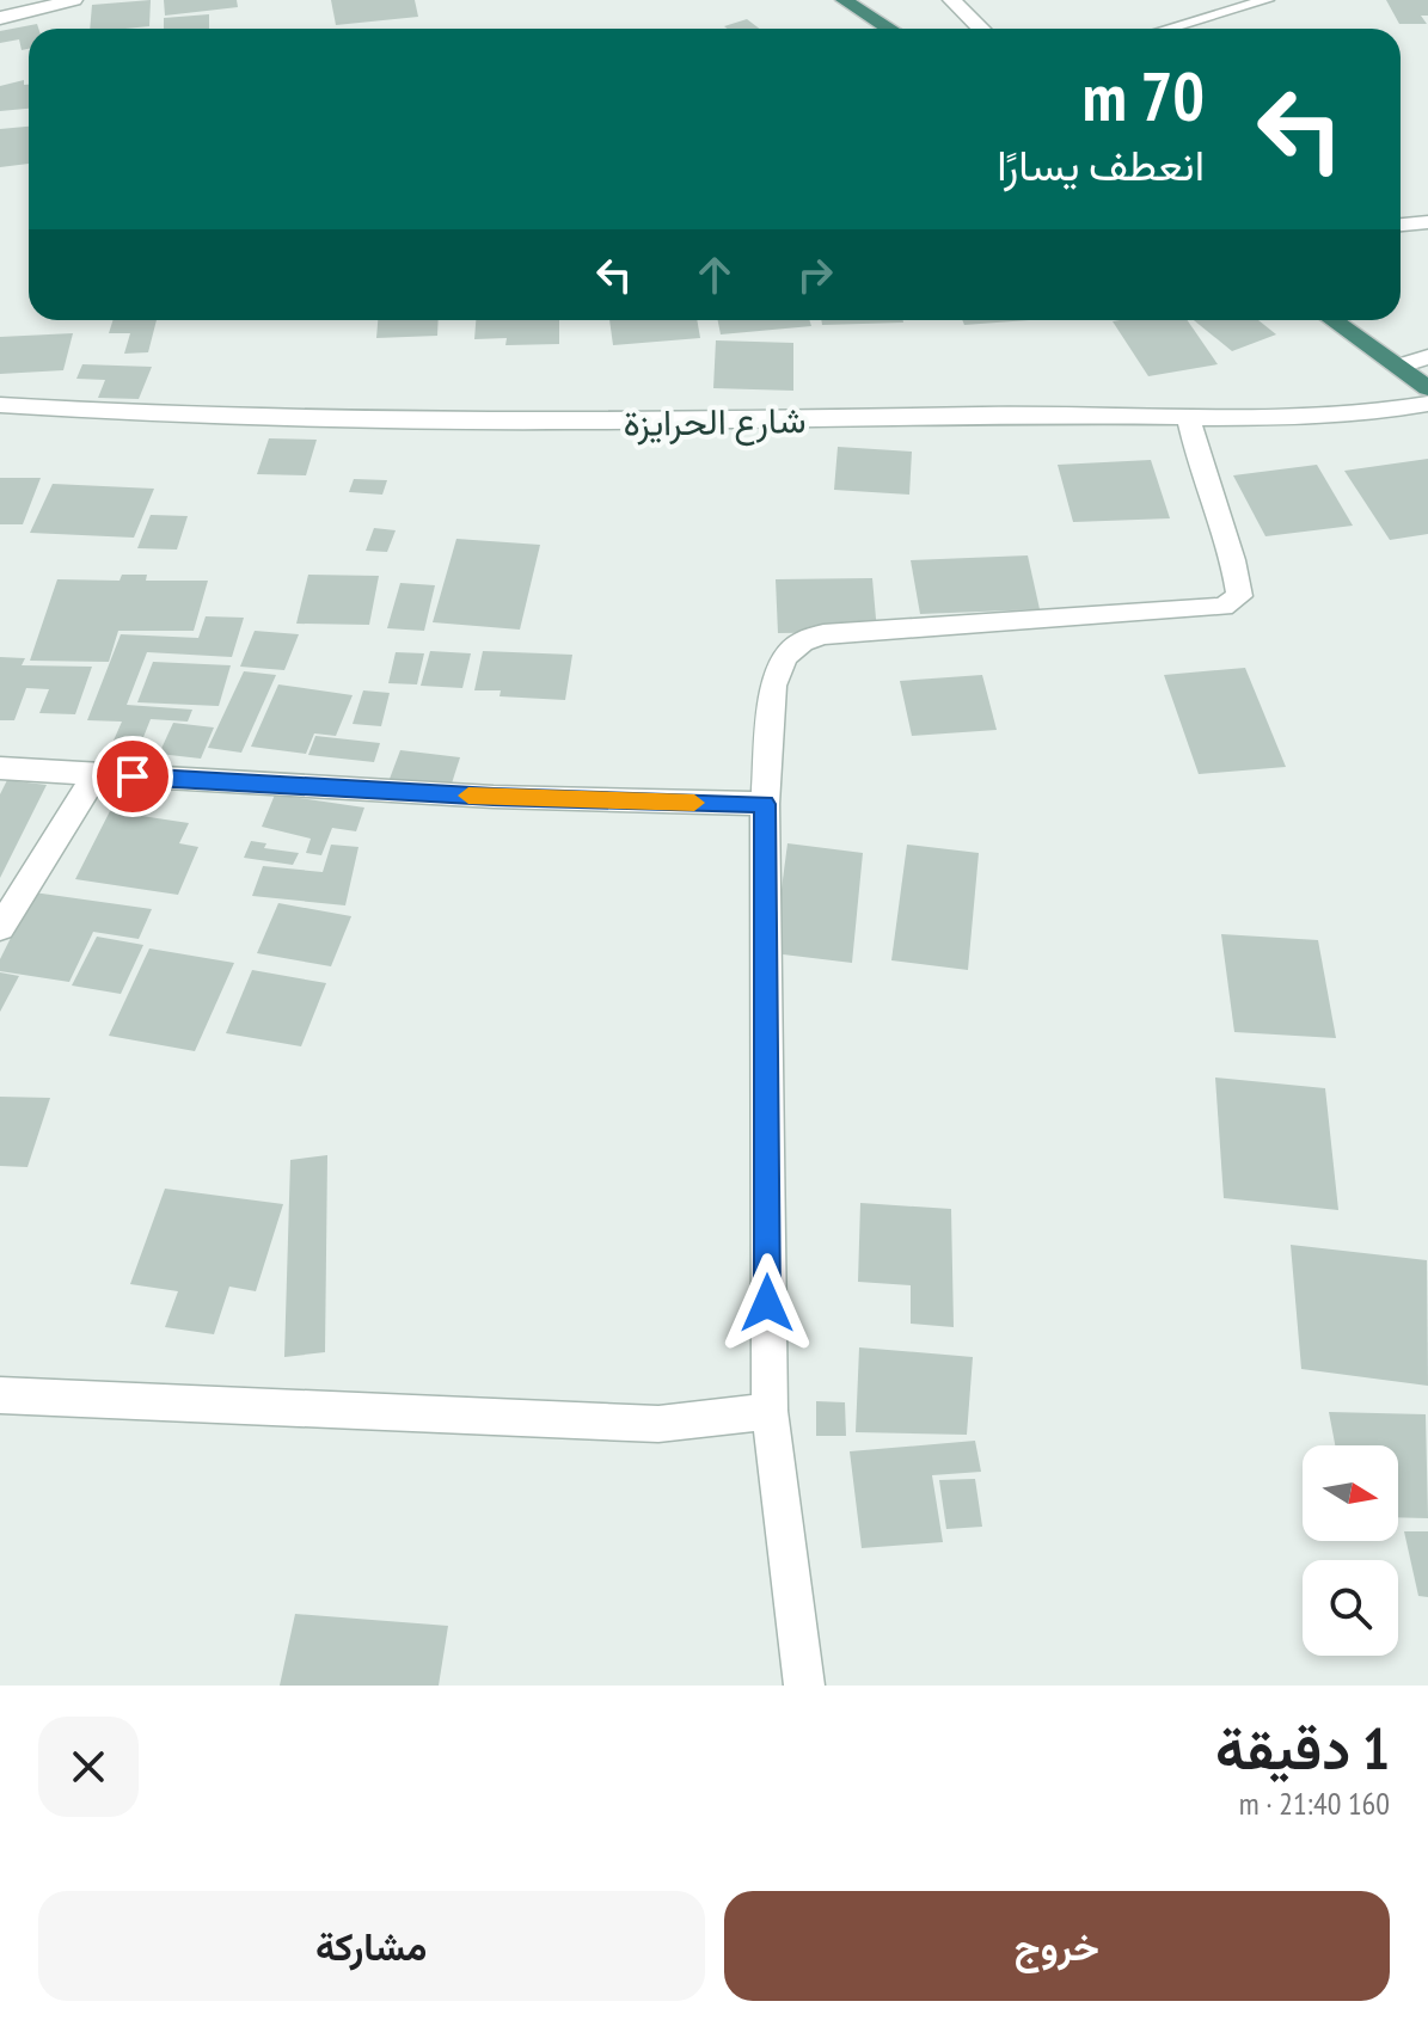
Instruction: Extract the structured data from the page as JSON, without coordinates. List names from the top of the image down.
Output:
{
  "streets": {
    "street": ["شارع الحرايزة"]
  },
  "north": "right",
  "page": {
    "turn": ["70 m", "انعطف يسارًا"],
    "heading": ["1 دقيقة", "160 m · 21:40"],
    "buttons": ["خروج", "مشاركة"]
  }
}
